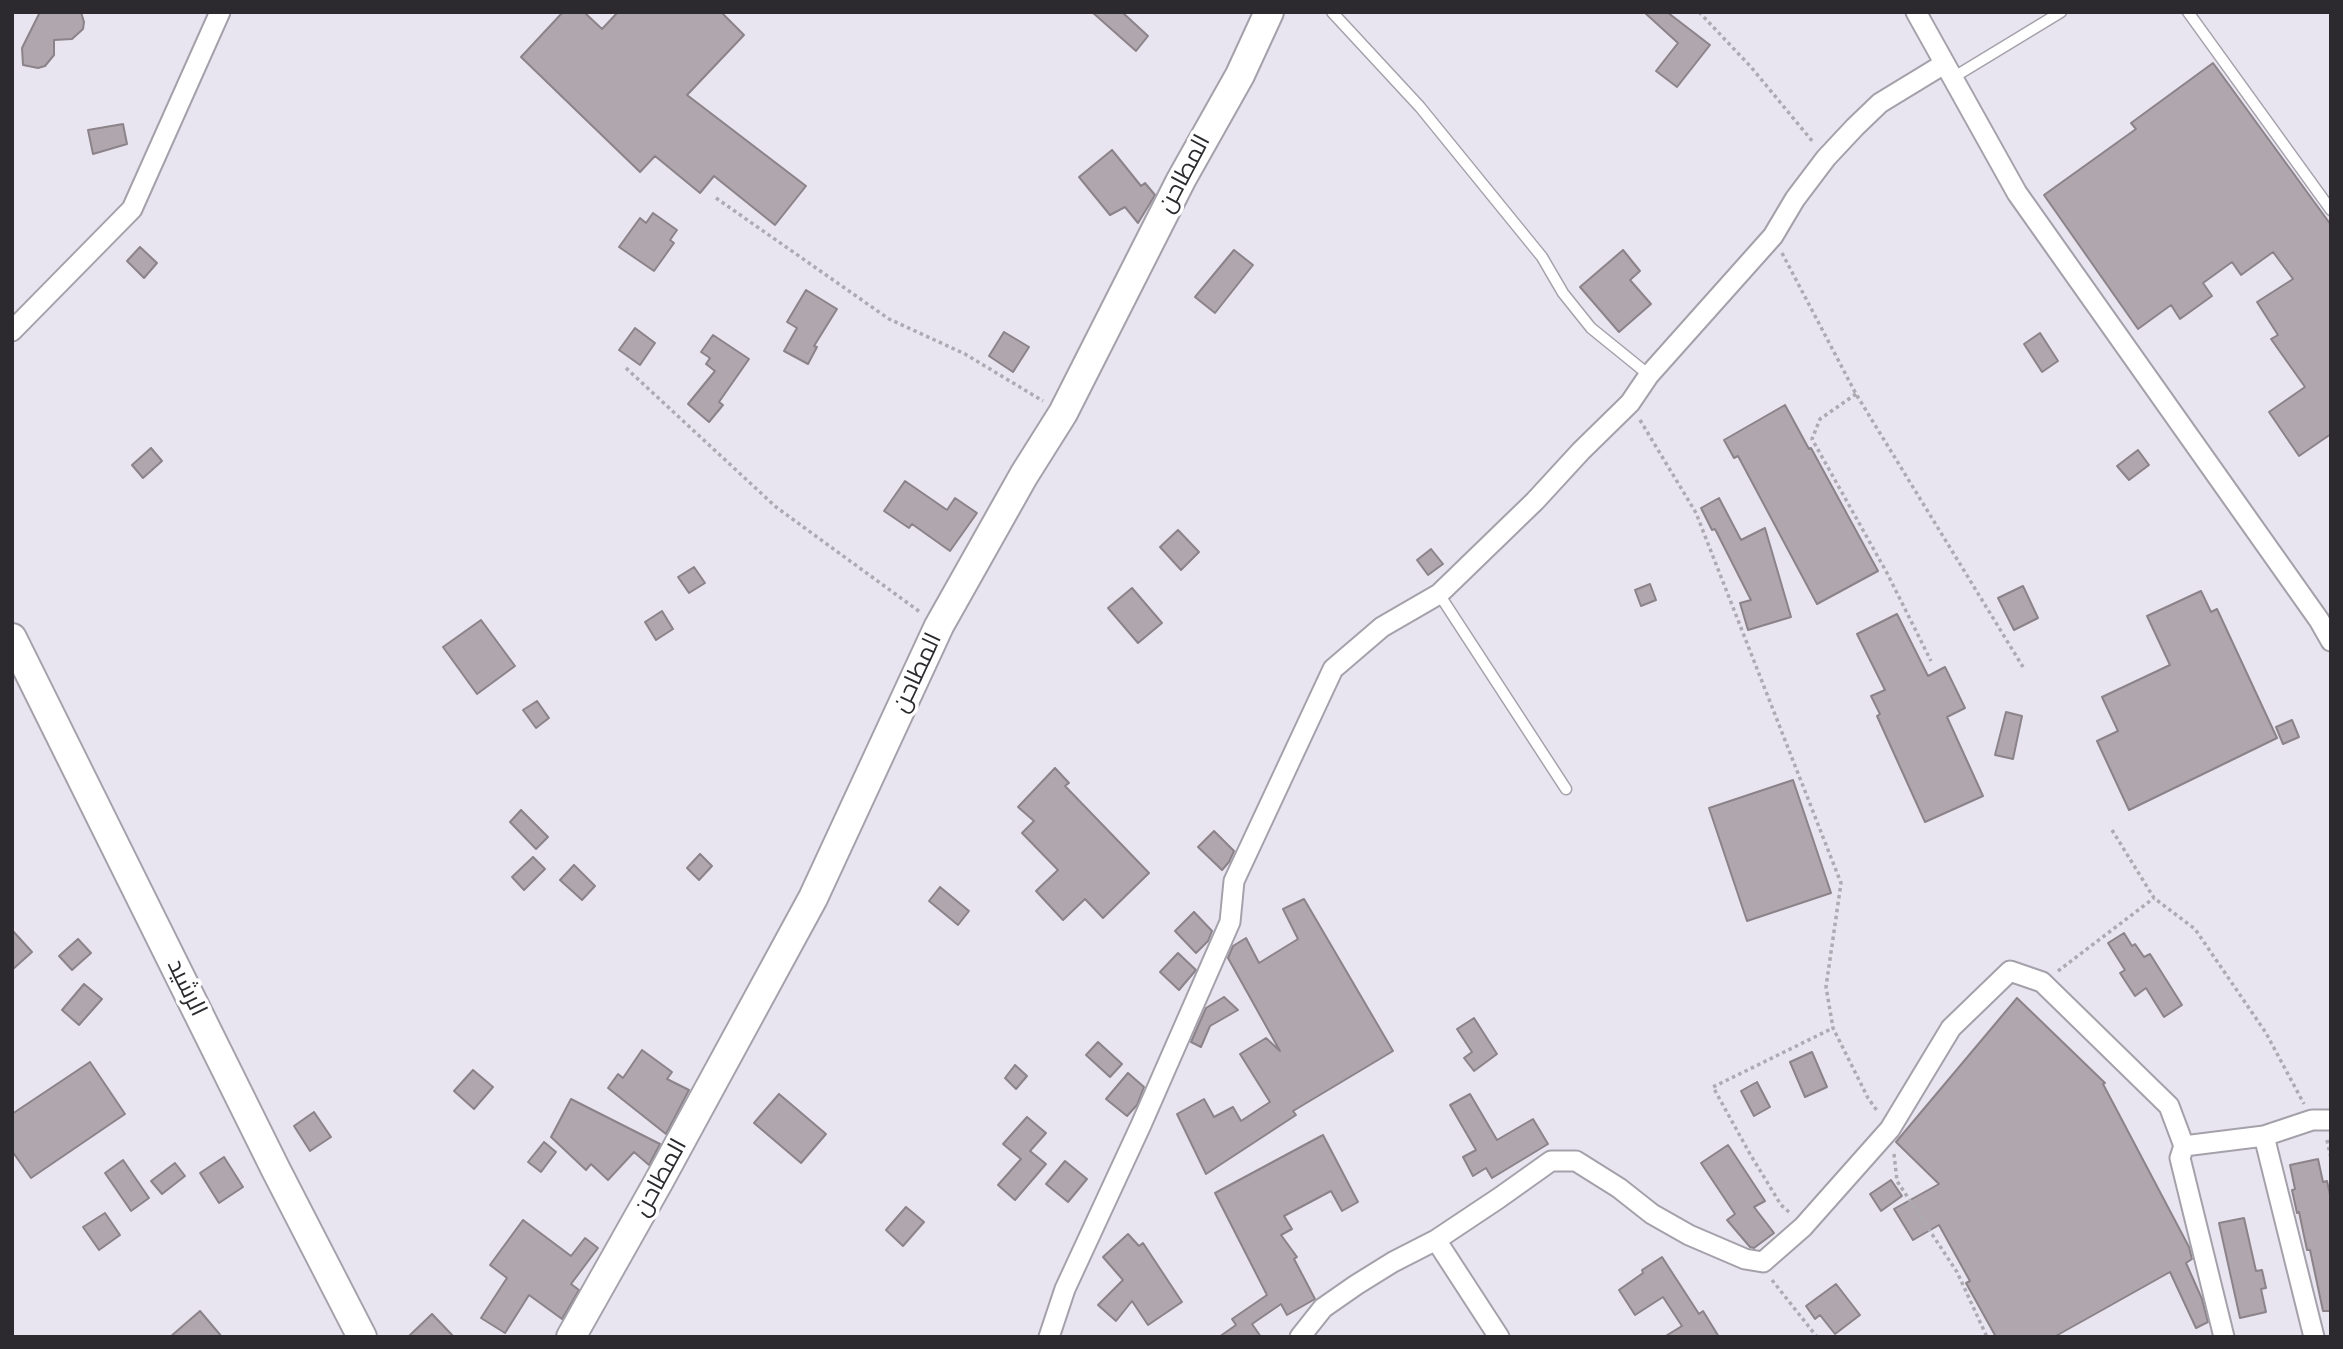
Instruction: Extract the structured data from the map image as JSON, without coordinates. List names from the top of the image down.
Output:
{
  "streets": {
    "main road": ["المطاحن", "الرشيد"]
  }
}
